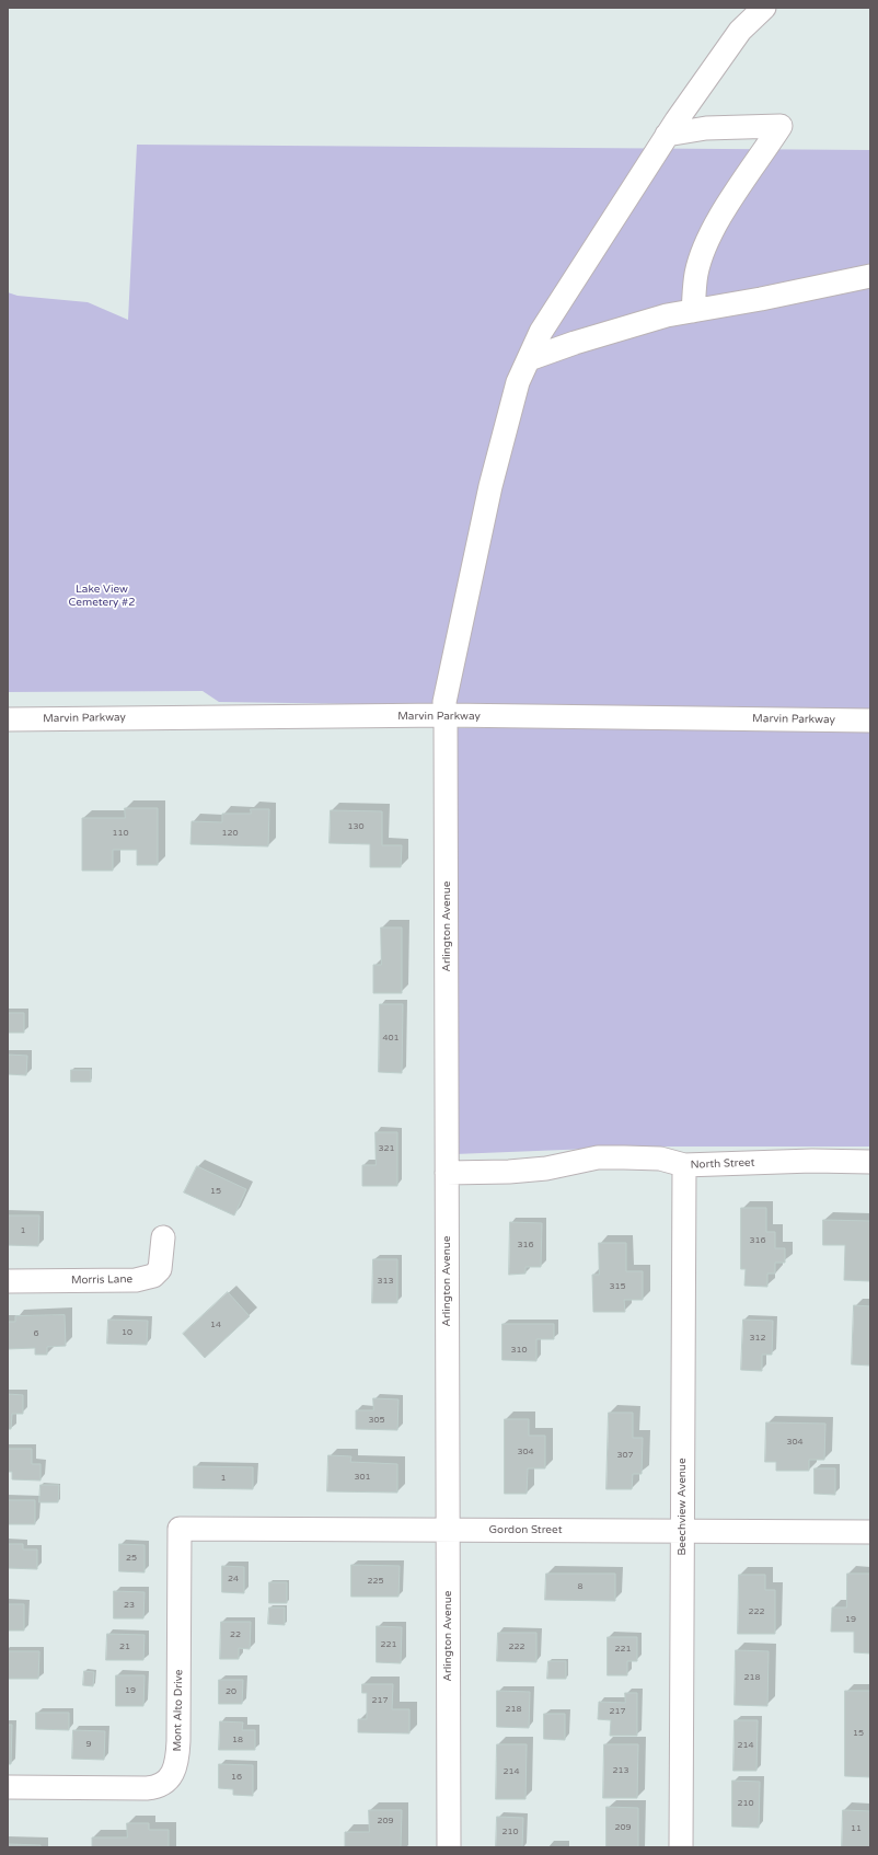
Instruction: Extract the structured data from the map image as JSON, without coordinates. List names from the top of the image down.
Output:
{
  "streets": {
    "street": [
      "Marvin Parkway",
      "Arlington Avenue",
      "North Street",
      "Morris Lane",
      "Beechview Avenue",
      "Gordon Street",
      "Mont Alto Drive"
    ]
  },
  "crossings": [
    ["Marvin Parkway", "Arlington Avenue"],
    ["Arlington Avenue", "North Street"],
    ["Arlington Avenue", "Gordon Street"],
    ["North Street", "Beechview Avenue"],
    ["Beechview Avenue", "Gordon Street"],
    ["Gordon Street", "Mont Alto Drive"]
  ],
  "parks": ["Lake View Cemetery #2"],
  "house_numbers": [
    "130",
    "110",
    "120",
    "401",
    "321",
    "15",
    "1",
    "316",
    "316",
    "313",
    "315",
    "14",
    "10",
    "6",
    "312",
    "310",
    "305",
    "304",
    "304",
    "307",
    "301",
    "1",
    "25",
    "24",
    "225",
    "8",
    "23",
    "222",
    "19",
    "22",
    "221",
    "21",
    "222",
    "221",
    "218",
    "19",
    "20",
    "217",
    "218",
    "217",
    "15",
    "18",
    "9",
    "214",
    "213",
    "214",
    "16",
    "210",
    "209",
    "209",
    "11",
    "210"
  ]
}
